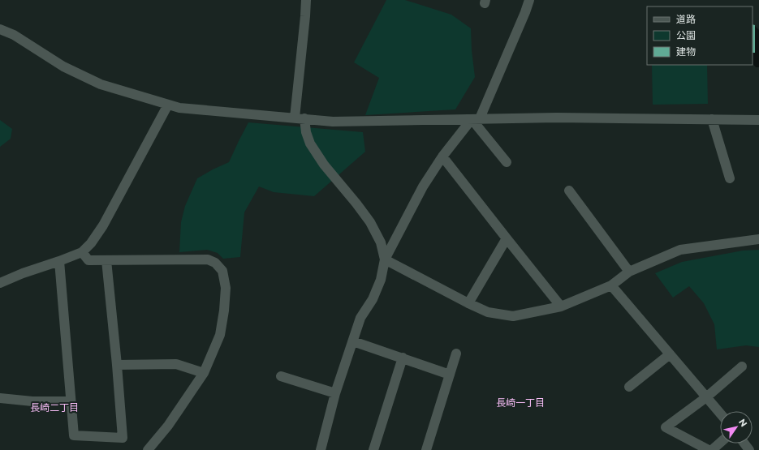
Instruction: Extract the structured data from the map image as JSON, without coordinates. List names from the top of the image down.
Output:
{
  "districts": ["長崎一丁目", "長崎二丁目"],
  "legend": ["道路", "公園", "建物"],
  "north": "top right"
}
